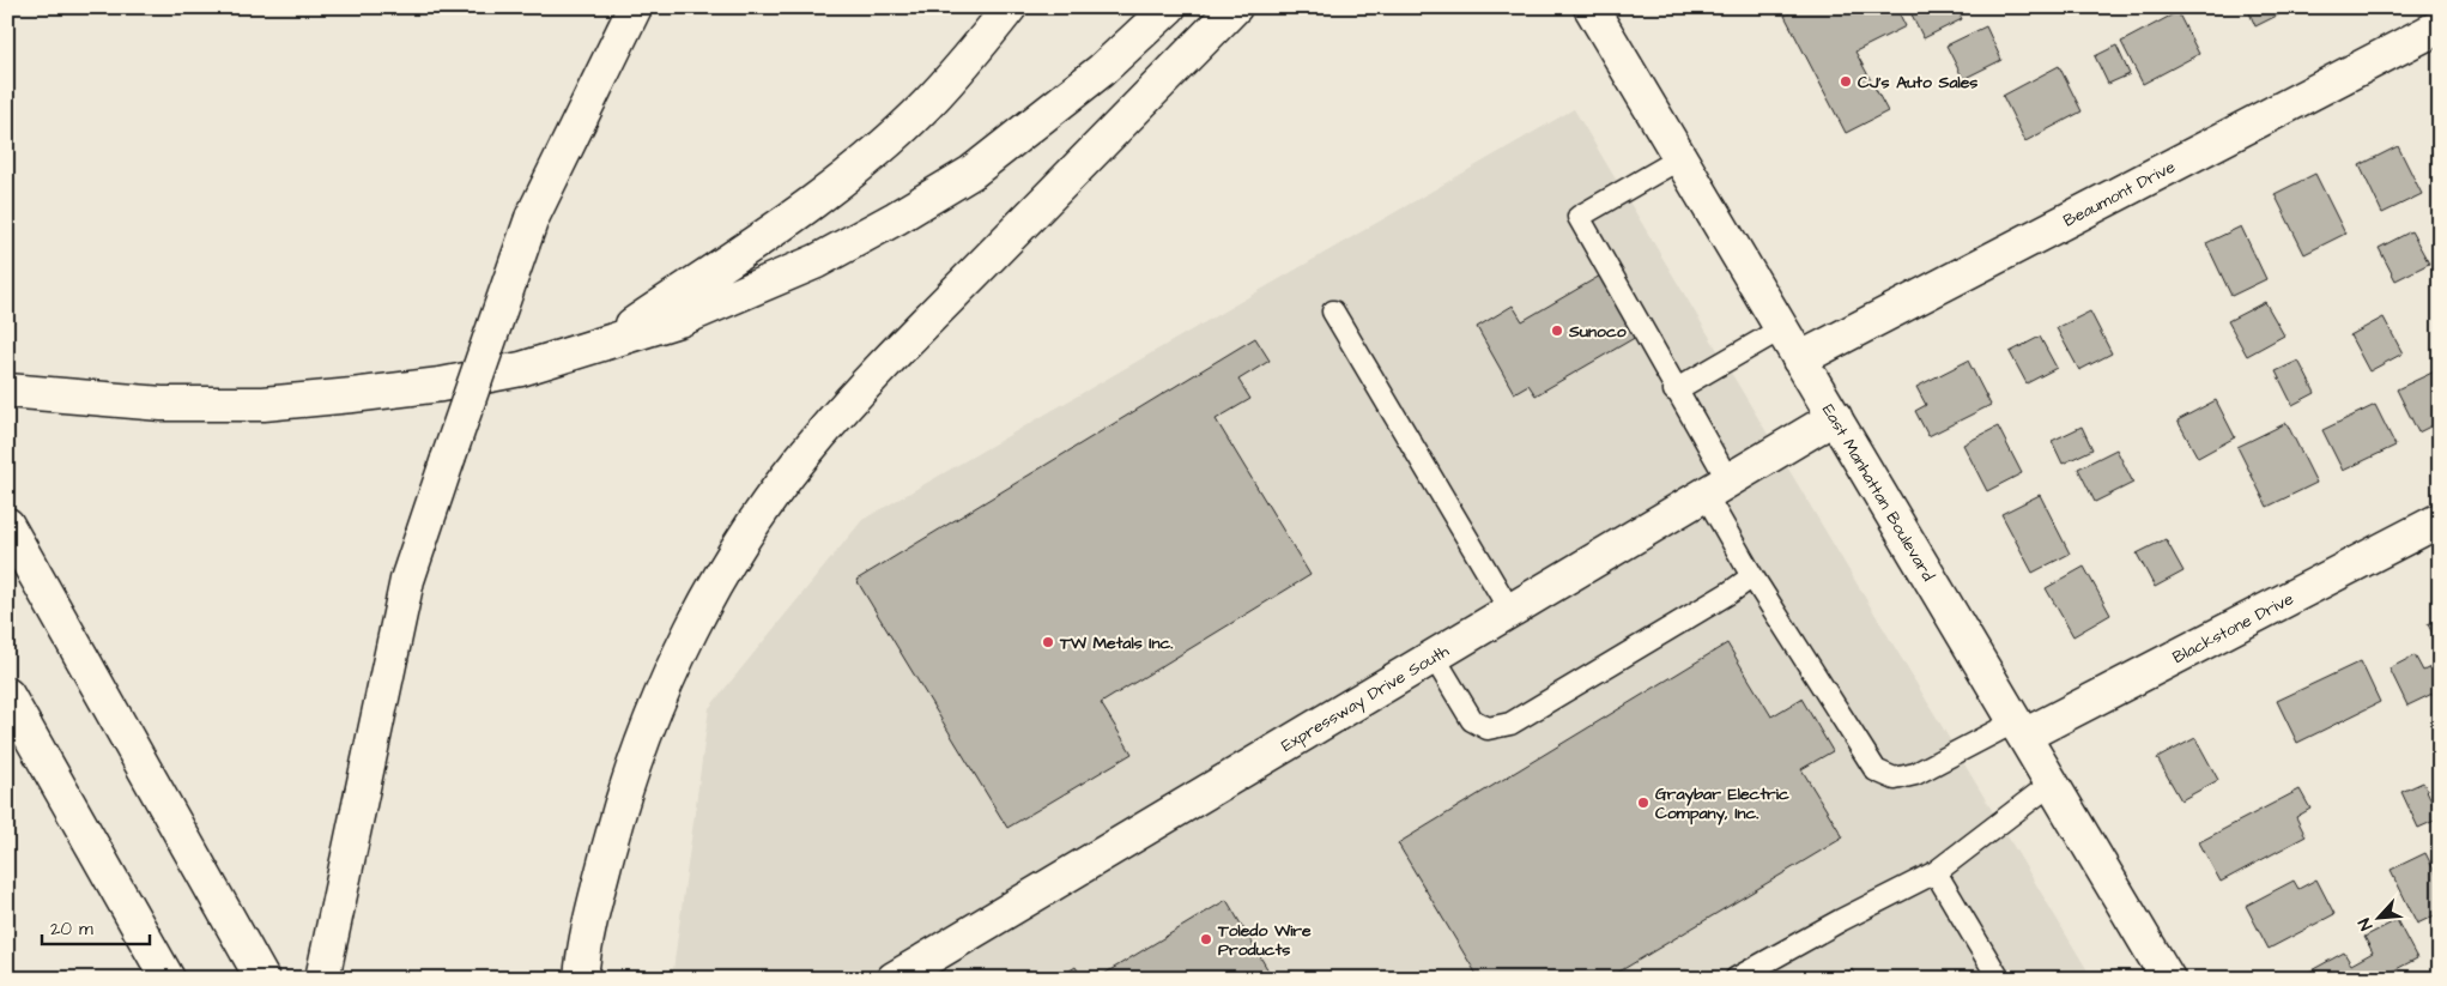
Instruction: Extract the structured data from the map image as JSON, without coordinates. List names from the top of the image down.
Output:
{
  "streets": {
    "main road": [
      "Beaumont Drive",
      "East Manhattan Boulevard",
      "Blackstone Drive",
      "Expressway Drive South"
    ]
  },
  "crossings": [
    ["Beaumont Drive", "East Manhattan Boulevard"],
    ["East Manhattan Boulevard", "Blackstone Drive"],
    ["East Manhattan Boulevard", "Expressway Drive South"]
  ],
  "places": [
    "CJ's Auto Sales",
    "Sunoco",
    "TW Metals Inc.",
    "Graybar Electric Company, Inc.",
    "Toledo Wire Products"
  ],
  "scale_bar": "20 m",
  "north": "bottom left"
}
